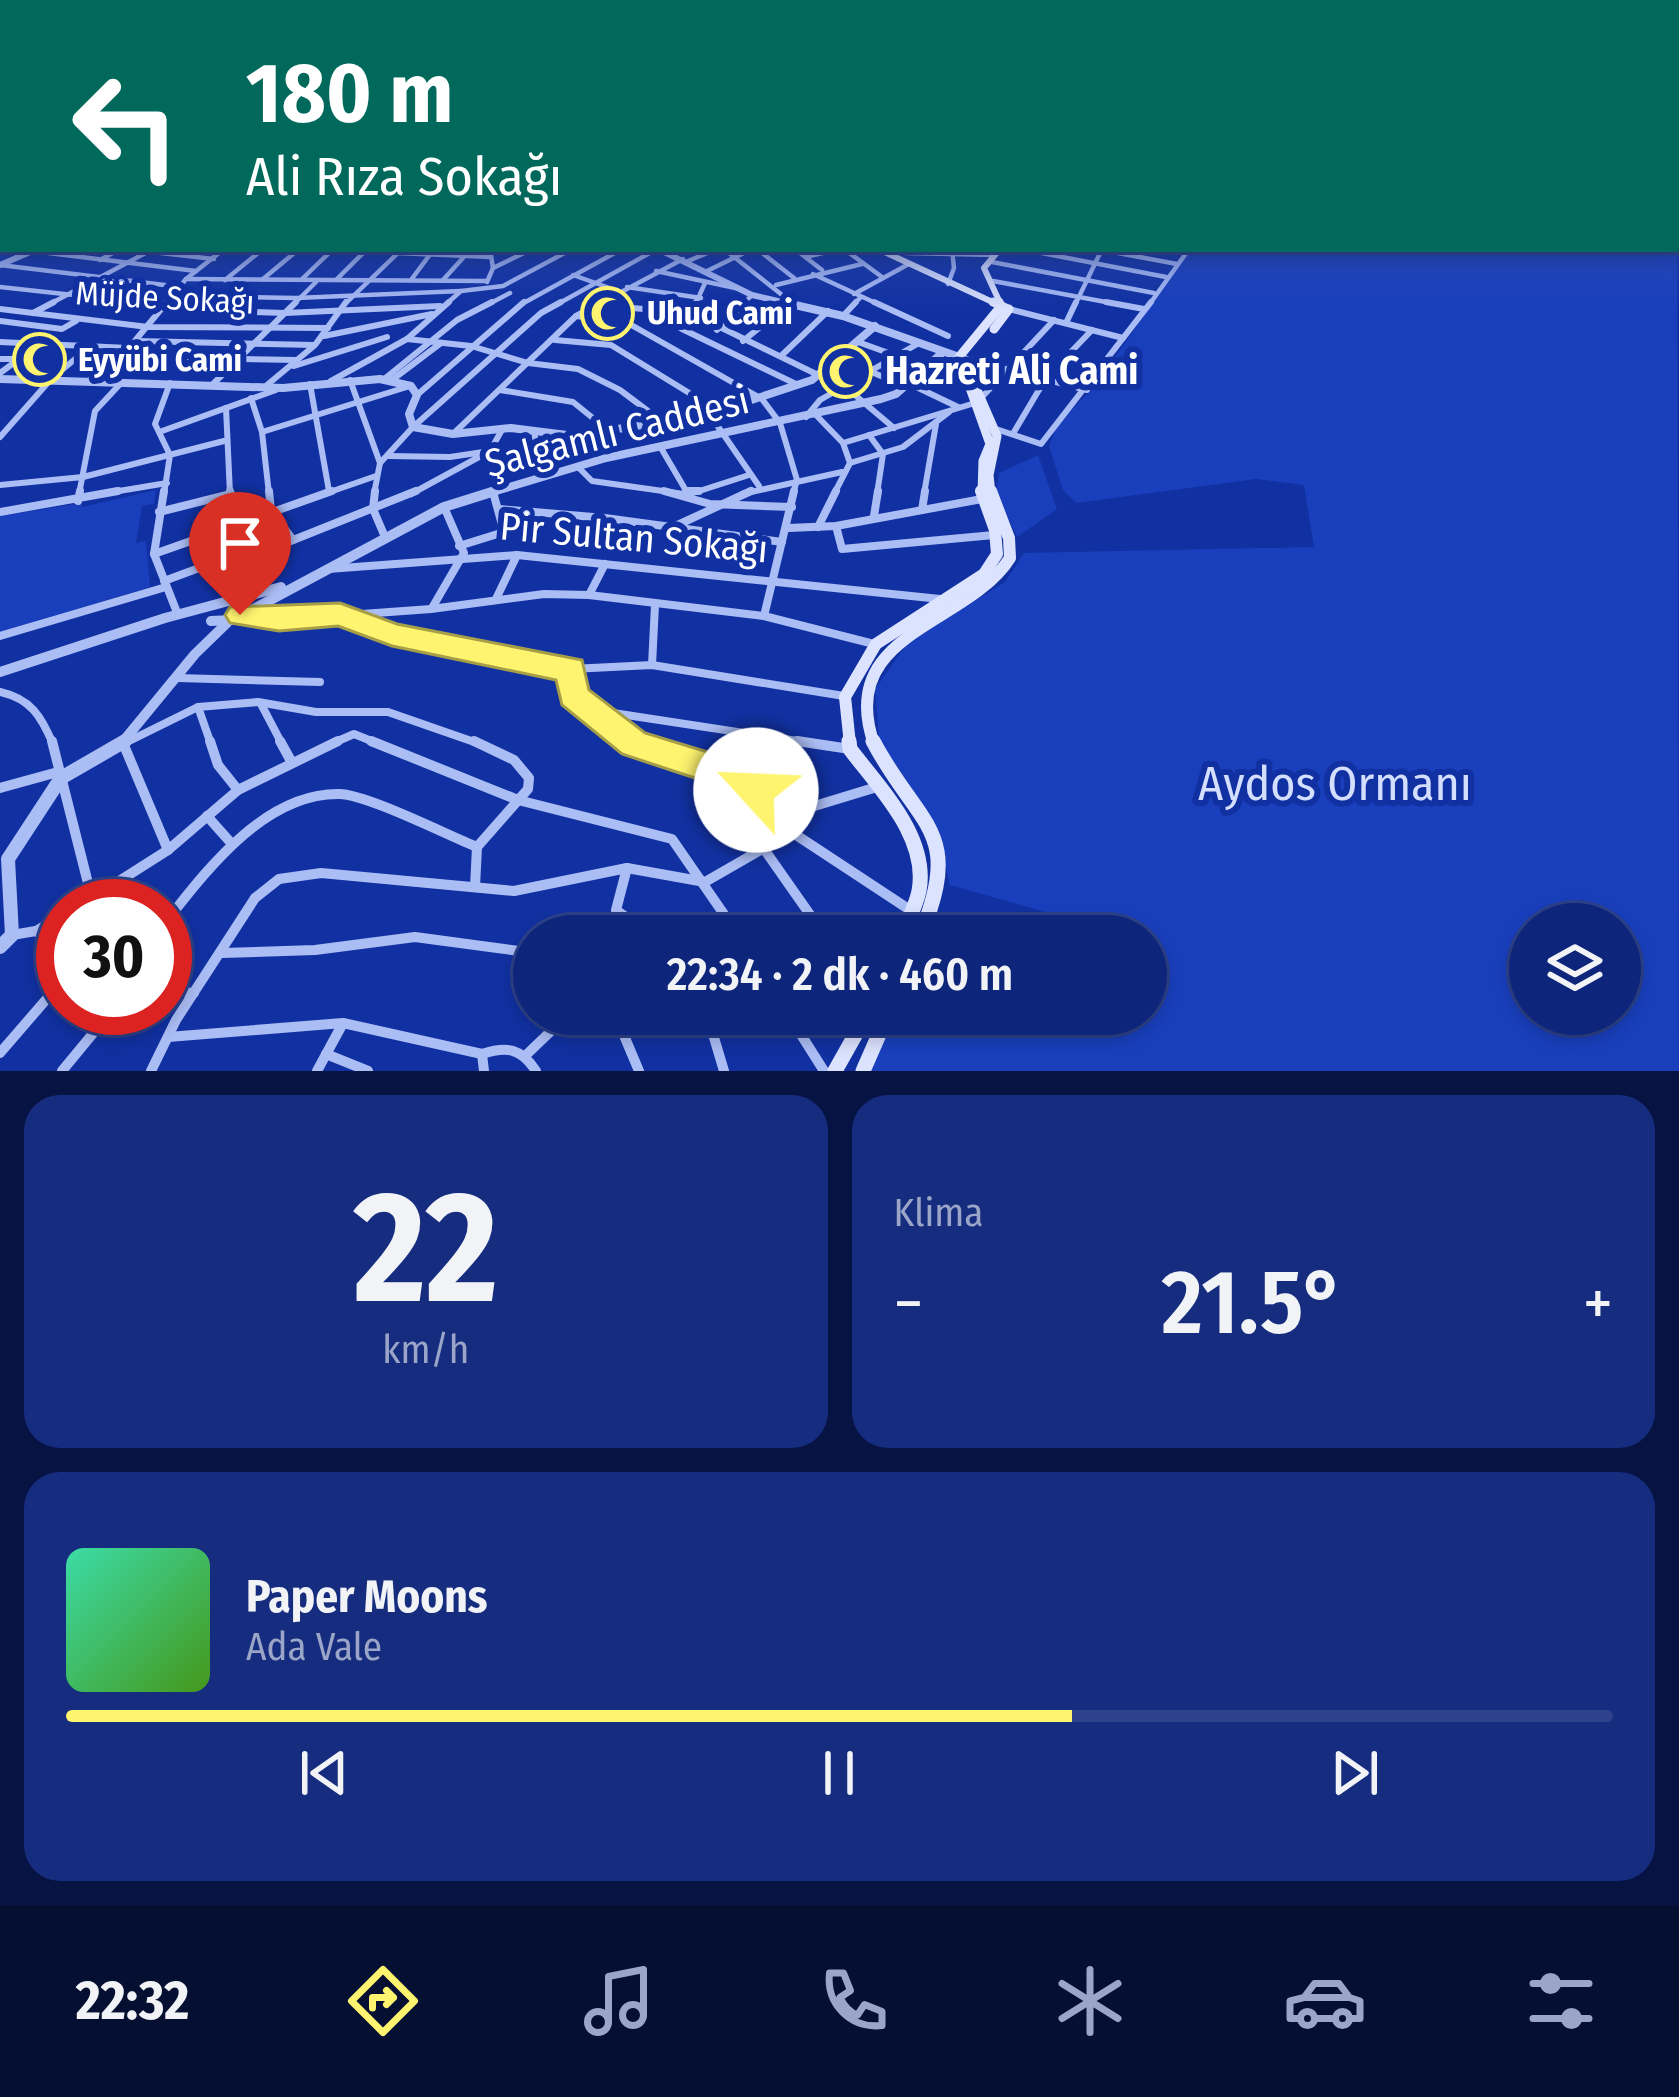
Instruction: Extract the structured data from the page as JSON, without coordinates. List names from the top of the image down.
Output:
{
  "streets": {
    "street": ["Müjde Sokağı", "Şalgamlı Caddesi", "Pir Sultan Sokağı"]
  },
  "crossings": [
    ["Şalgamlı Caddesi", "Pir Sultan Sokağı"]
  ],
  "parks": ["Aydos Ormanı"],
  "places": {
    "mosque": ["Uhud Cami", "Eyyübi Cami", "Hazreti Ali Cami"]
  },
  "page": {
    "turn": ["180 m", "Ali Rıza Sokağı"],
    "limit": "30",
    "trip": "22:34 · 2 dk · 460 m",
    "tile": [
      ["22", "km/h"],
      "Klima"
    ],
    "heat": ["−", "21.5°", "+"],
    "song": ["Paper Moons", "Ada Vale"],
    "tabs": "22:32"
  }
}
